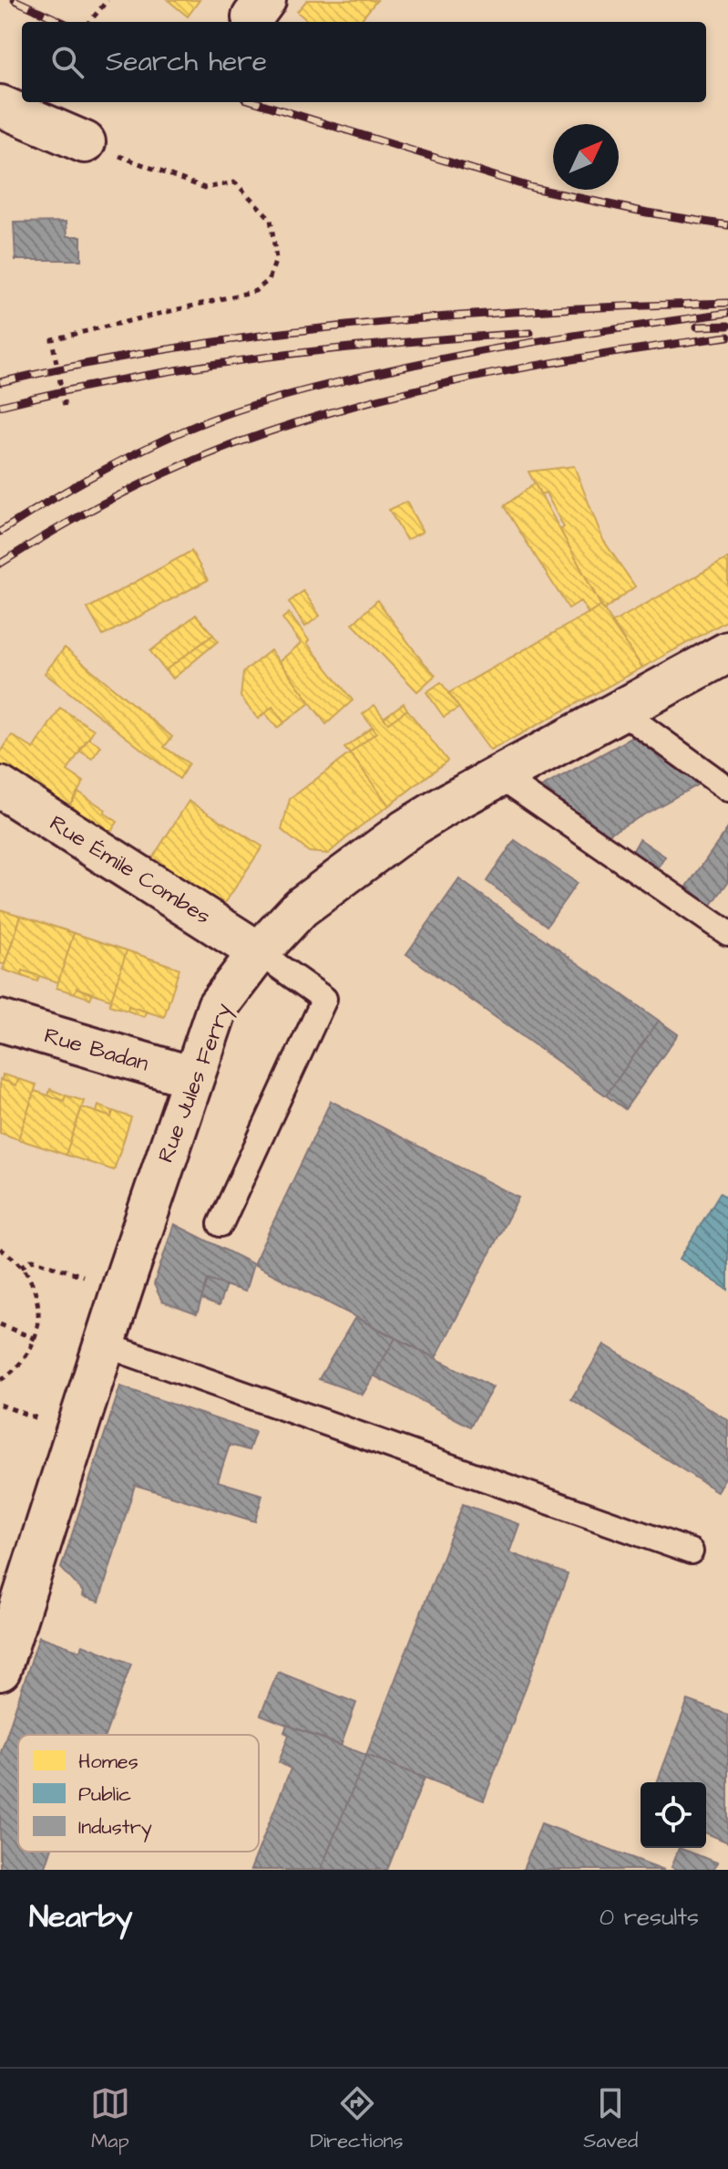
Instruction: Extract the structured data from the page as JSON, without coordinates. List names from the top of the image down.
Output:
{
  "streets": {
    "street": ["Rue Émile Combes", "Rue Badan", "Rue Jules Ferry"]
  },
  "crossings": [
    ["Rue Émile Combes", "Rue Jules Ferry"],
    ["Rue Badan", "Rue Jules Ferry"]
  ],
  "legend": ["Homes", "Public", "Industry"],
  "north": "top right",
  "page": {
    "search": "Search here",
    "heading": ["Nearby", "0 results"],
    "nav": ["Map", "Directions", "Saved"]
  }
}
